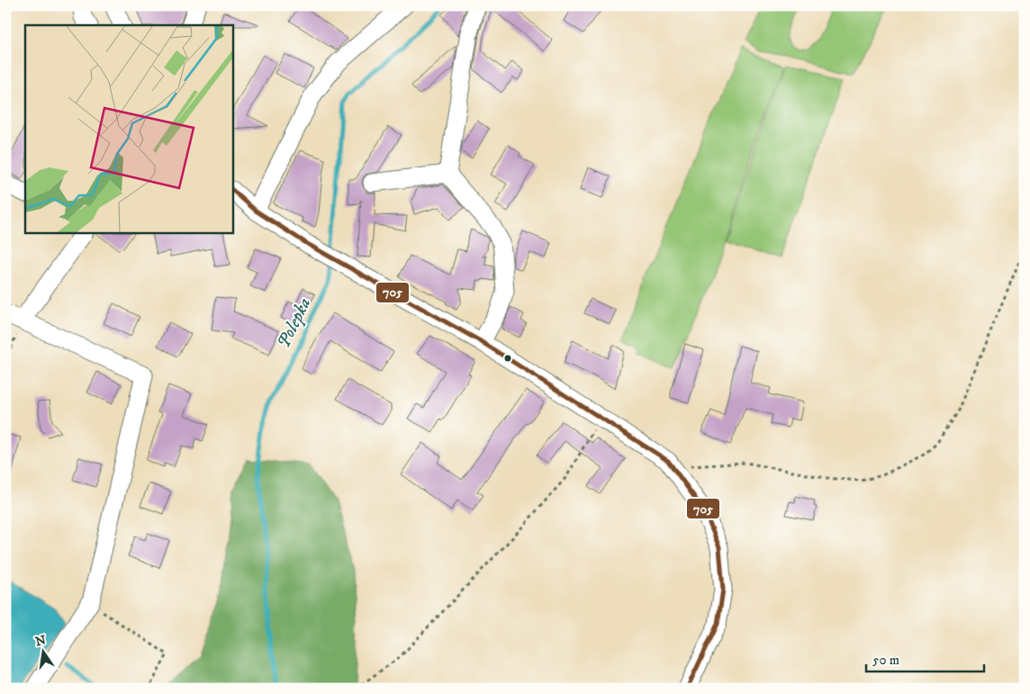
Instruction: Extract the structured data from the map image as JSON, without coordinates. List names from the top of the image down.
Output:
{
  "water": ["Polepka"],
  "lines": ["transit line 705"],
  "scale_bar": "50 m",
  "north": "top"
}
